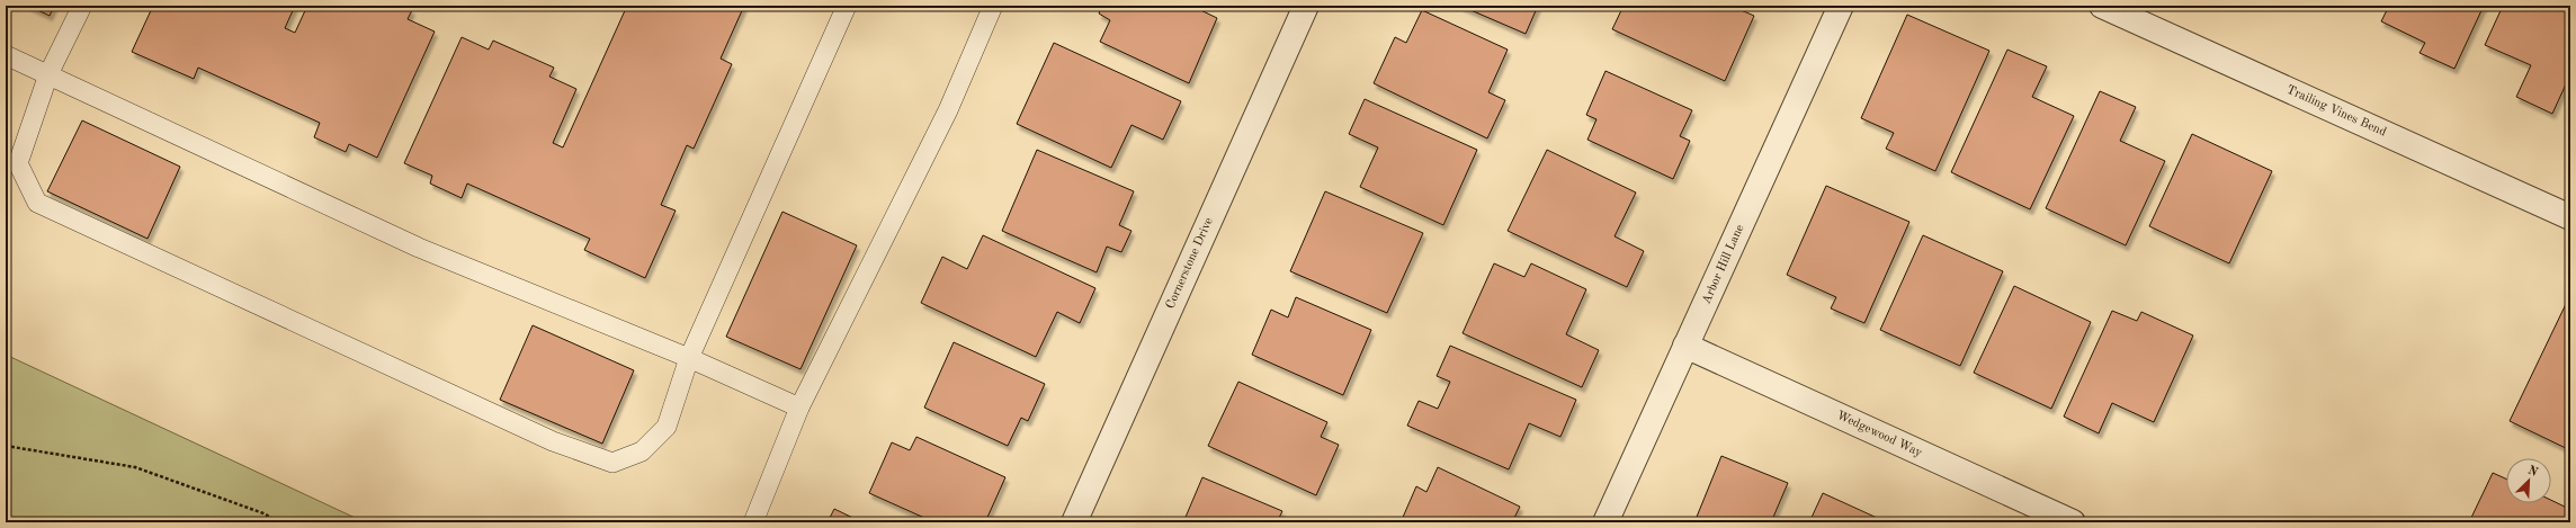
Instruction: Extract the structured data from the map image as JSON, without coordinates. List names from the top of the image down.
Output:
{
  "streets": {
    "street": [
      "Trailing Vines Bend",
      "Cornerstone Drive",
      "Arbor Hill Lane",
      "Wedgewood Way"
    ]
  },
  "crossings": [
    ["Arbor Hill Lane", "Wedgewood Way"]
  ],
  "north": "top right"
}
